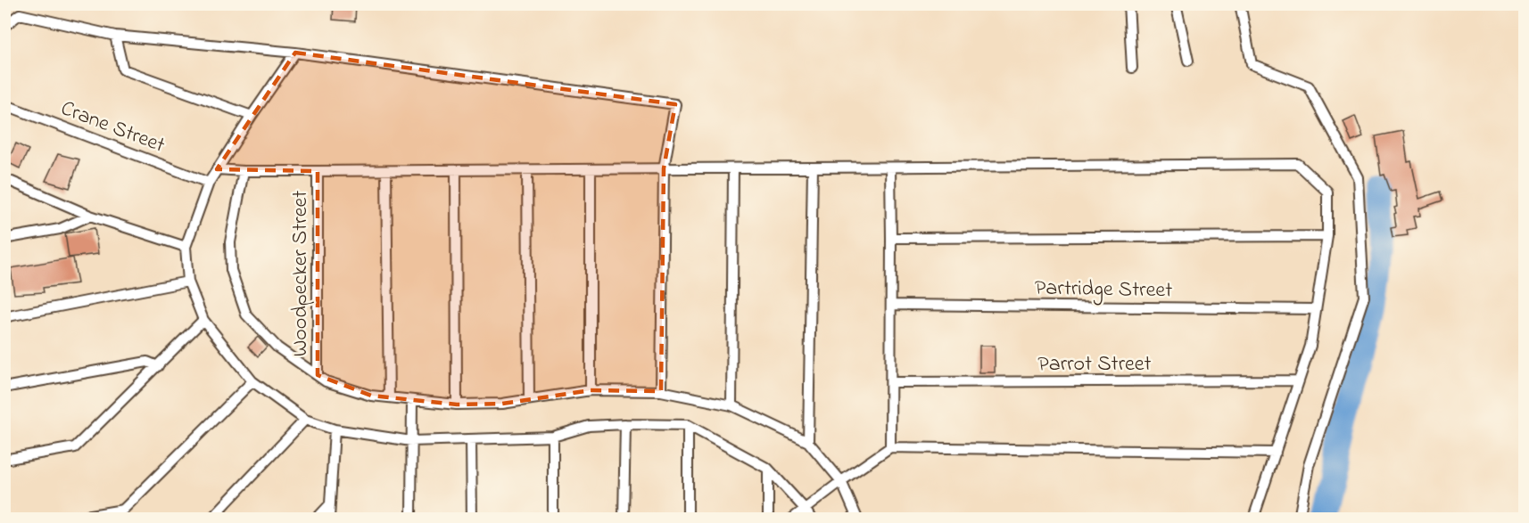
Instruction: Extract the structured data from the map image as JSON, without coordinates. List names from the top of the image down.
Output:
{
  "streets": {
    "street": [
      "Crane Street",
      "Woodpecker Street",
      "Partridge Street",
      "Parrot Street"
    ]
  }
}
